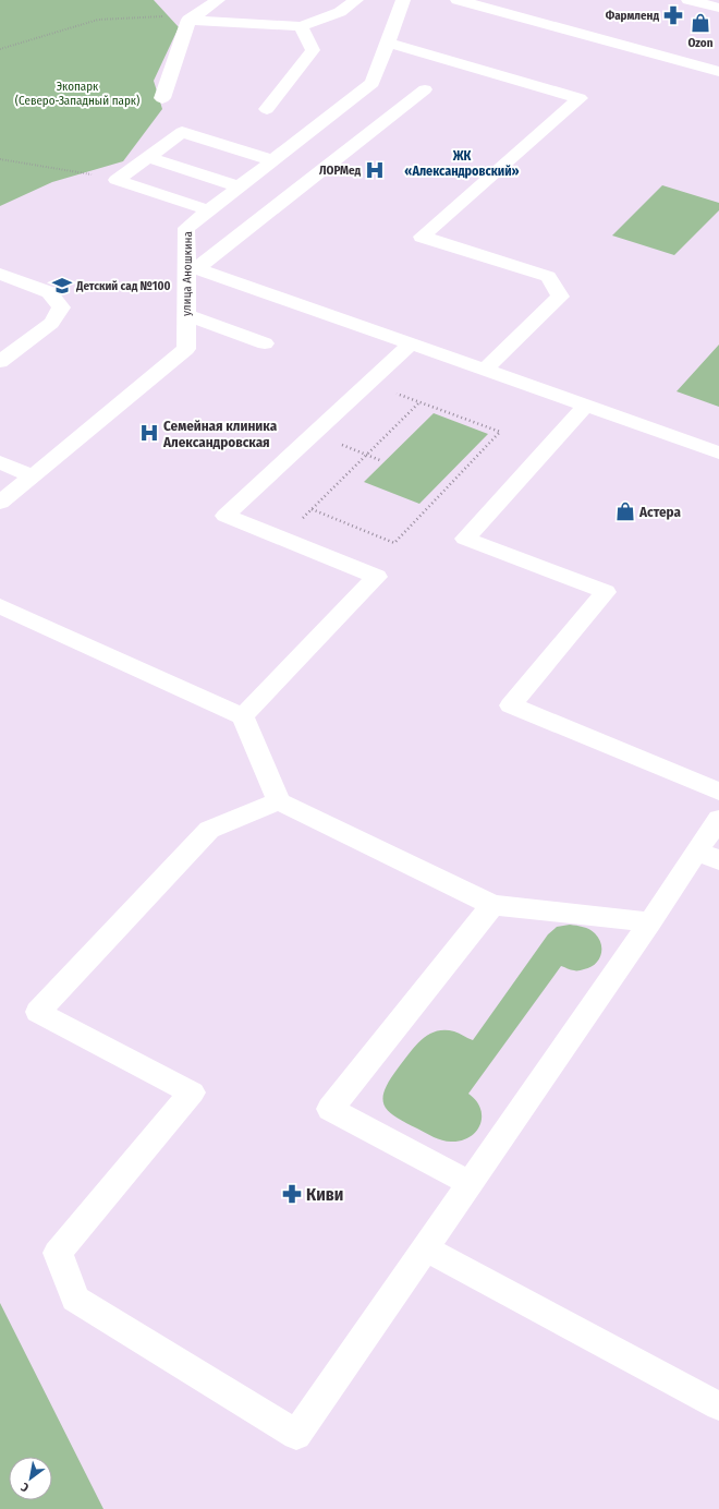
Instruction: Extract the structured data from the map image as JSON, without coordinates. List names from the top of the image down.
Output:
{
  "streets": {
    "street": ["улица Аношкина"]
  },
  "districts": ["ЖК «Александровский»"],
  "parks": ["Экопарк (Северо-Западный парк)"],
  "places": {
    "pharmacy": ["Фармленд", "Киви"],
    "shop": ["Ozon", "Астера"],
    "hospital": ["ЛОРМед", "Семейная клиника Александровская"],
    "school or university": ["Детский сад №100"]
  },
  "north": "bottom left"
}
